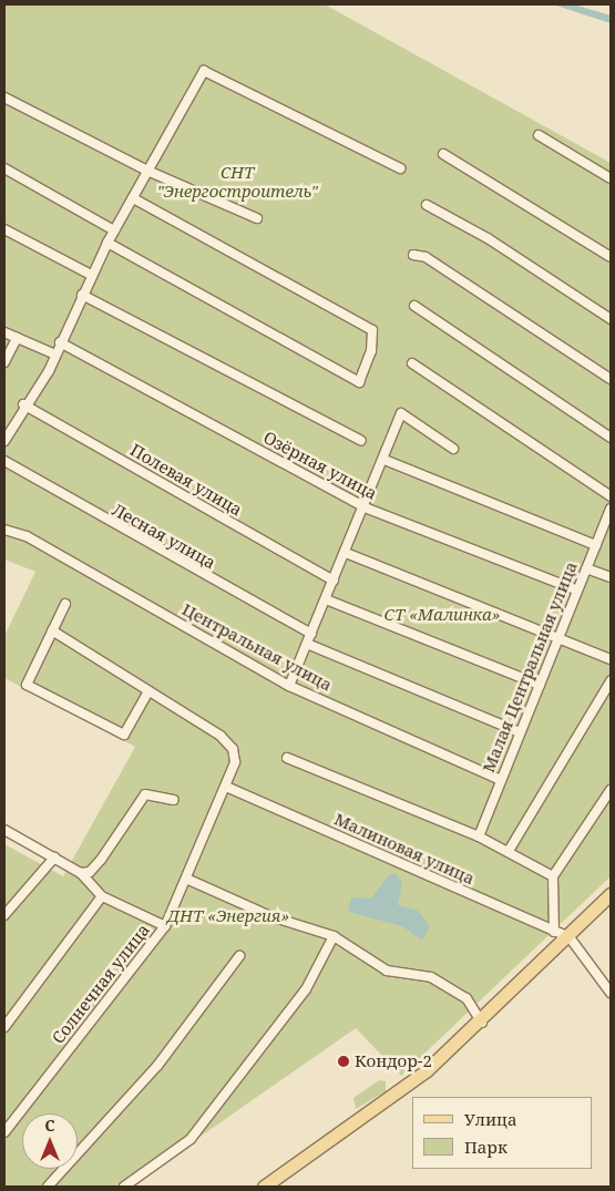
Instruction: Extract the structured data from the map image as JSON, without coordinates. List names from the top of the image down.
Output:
{
  "streets": {
    "street": [
      "Озёрная улица",
      "Полевая улица",
      "Лесная улица",
      "Центральная улица",
      "Малая Центральная улица",
      "Малиновая улица",
      "Солнечная улица"
    ]
  },
  "crossings": [
    ["Озёрная улица", "Малая Центральная улица"],
    ["Центральная улица", "Малая Центральная улица"],
    ["Малиновая улица", "Солнечная улица"]
  ],
  "parks": ["СНТ \"Энергостроитель\"", "CТ «Малинка»", "ДНТ «Энергия»"],
  "places": ["Кондор-2"],
  "legend": ["Улица", "Парк"],
  "north": "top"
}
